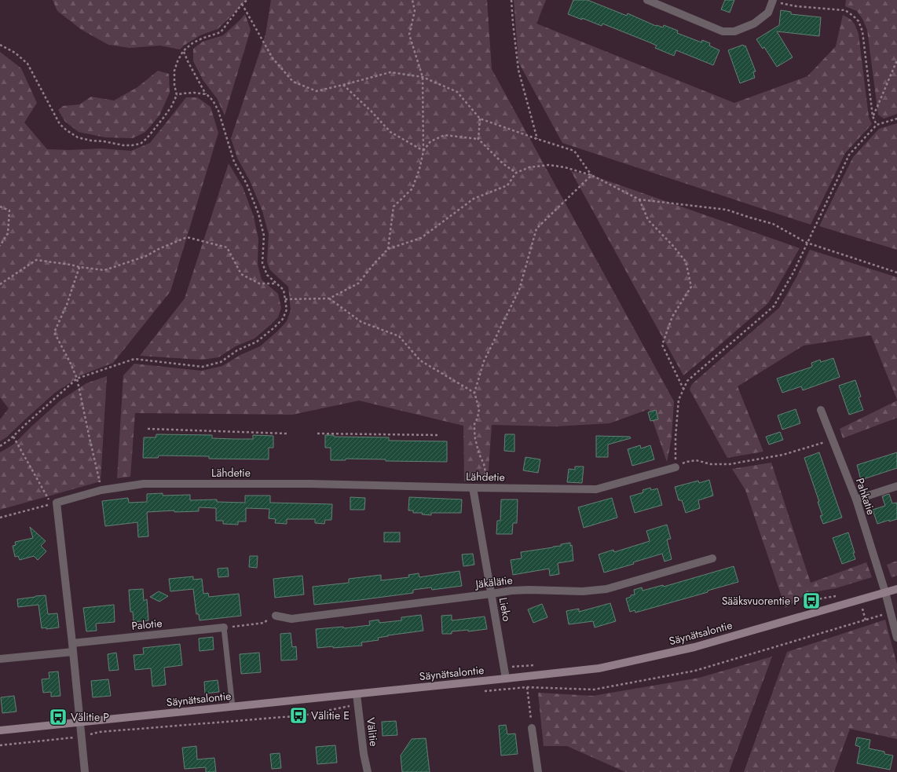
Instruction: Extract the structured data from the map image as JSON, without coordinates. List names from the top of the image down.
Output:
{
  "streets": {
    "main road": ["Säynätsalontie"],
    "street": [
      "Lähdetie",
      "Pahkatie",
      "Jäkälätie",
      "Lieko",
      "Palotie",
      "Välitie"
    ]
  },
  "crossings": [
    ["Lähdetie", "Lieko"],
    ["Lähdetie", "Palotie"],
    ["Lähdetie", "Säynätsalontie"],
    ["Pahkatie", "Säynätsalontie"],
    ["Jäkälätie", "Lieko"],
    ["Lieko", "Säynätsalontie"],
    ["Säynätsalontie", "Välitie"]
  ],
  "places": {
    "bus stop": ["Sääksvuorentie P", "Välitie E", "Välitie P"]
  }
}
